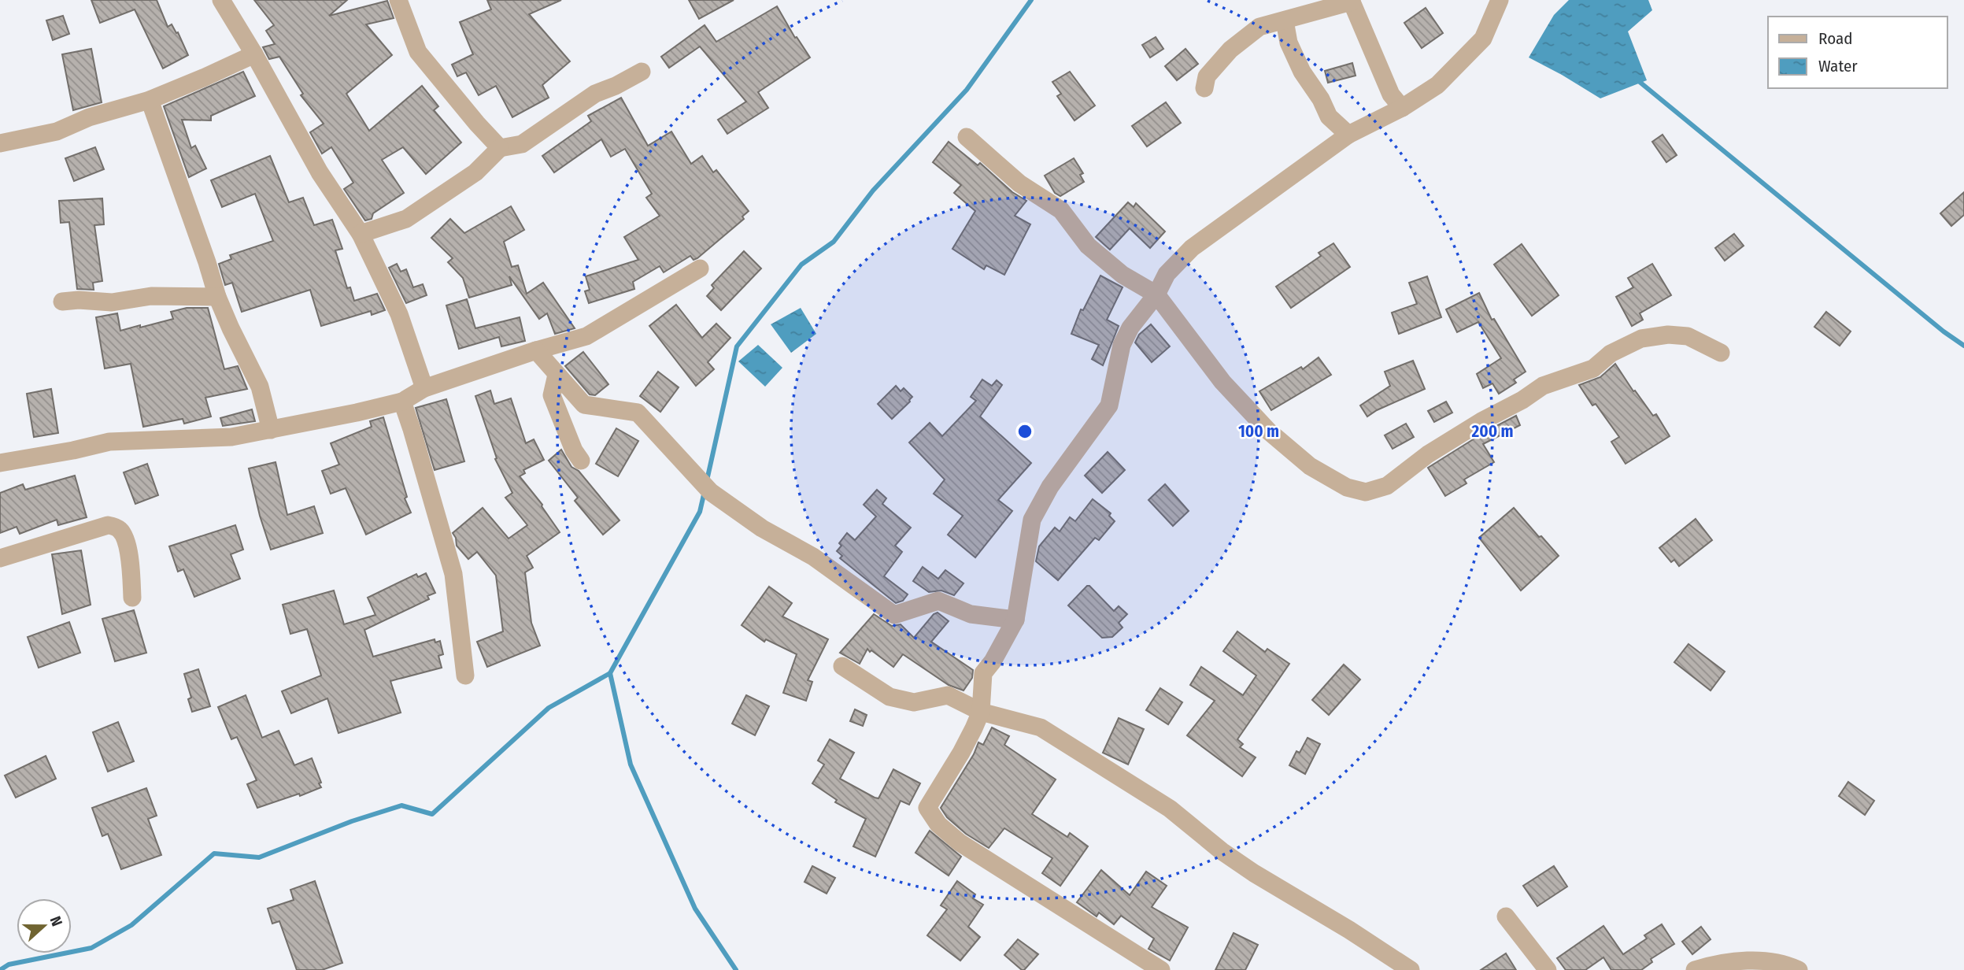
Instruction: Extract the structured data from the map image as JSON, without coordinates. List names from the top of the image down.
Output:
{
  "legend": ["Road", "Water"],
  "north": "right",
  "rings": ["100 m", "200 m"]
}
